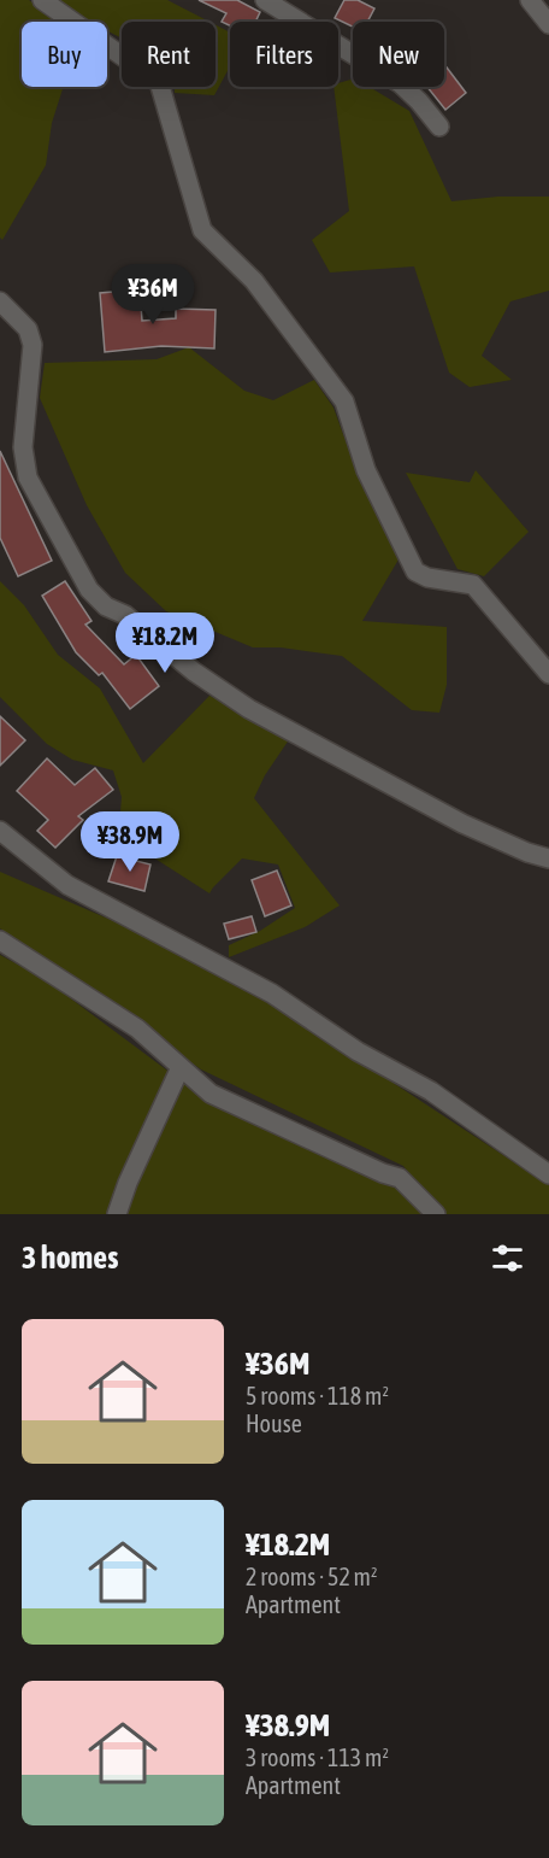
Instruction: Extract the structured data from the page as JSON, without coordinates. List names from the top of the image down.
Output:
{
  "page": {
    "chip": [
      "Buy",
      "Rent",
      "Filters",
      "New"
    ],
    "price": ["¥36M", "¥18.2M", "¥38.9M"],
    "heading": "3 homes",
    "list": [
      {
        "name": "¥36M",
        "note": "5 rooms · 118 m² · House"
      },
      {
        "name": "¥18.2M",
        "note": "2 rooms · 52 m² · Apartment"
      },
      {
        "name": "¥38.9M",
        "note": "3 rooms · 113 m² · Apartment"
      }
    ]
  }
}
